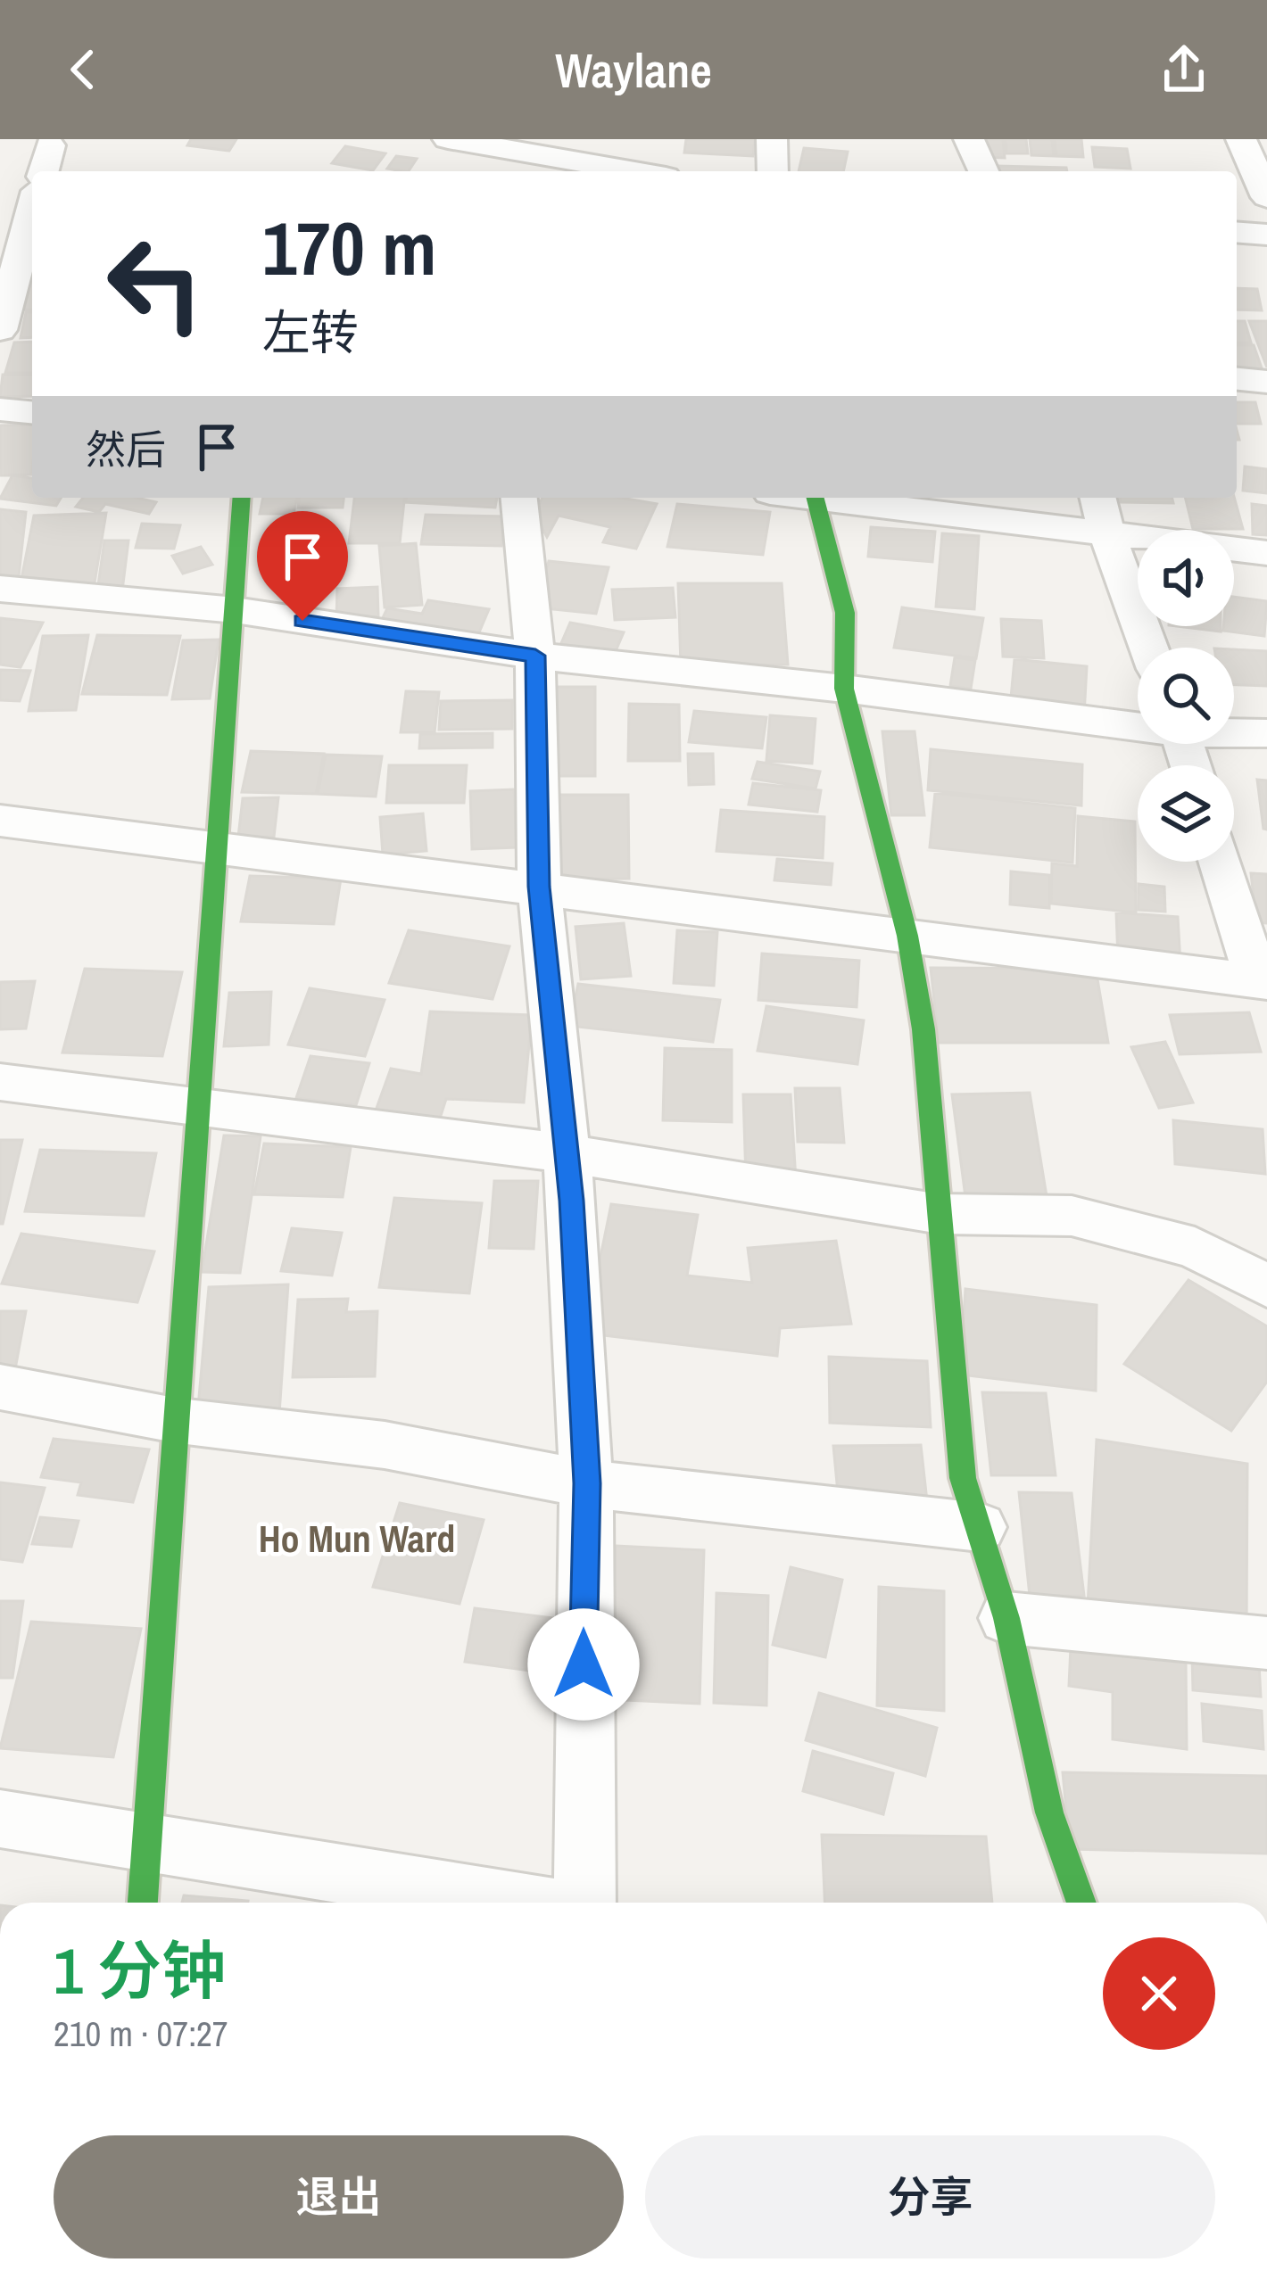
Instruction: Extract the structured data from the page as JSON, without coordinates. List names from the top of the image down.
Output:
{
  "districts": ["Ho Mun Ward"],
  "page": {
    "header": "Waylane",
    "turn": ["170 m", "左转"],
    "then": "然后",
    "heading": ["1 分钟", "210 m · 07:27"],
    "buttons": ["退出", "分享"]
  }
}
